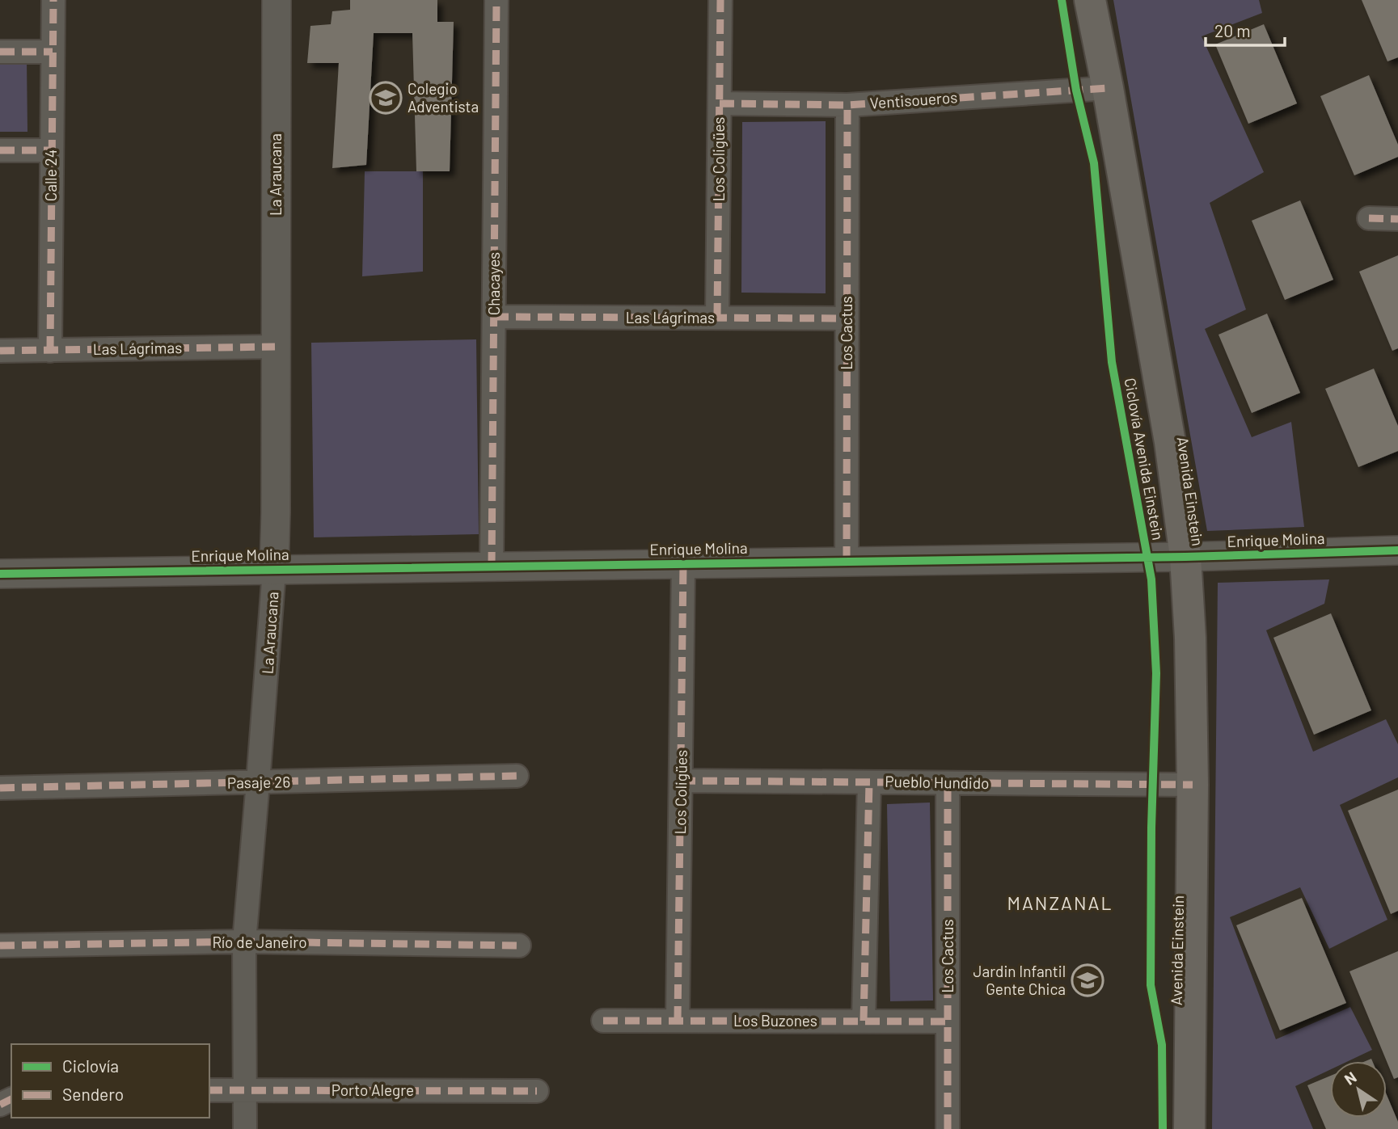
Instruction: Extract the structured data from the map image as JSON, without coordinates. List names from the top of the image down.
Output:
{
  "streets": {
    "main road": ["Avenida Einstein"],
    "street": [
      "Ventisoueros",
      "Los Coligües",
      "La Araucana",
      "Calle 24",
      "Chacayes",
      "Las Lágrimas",
      "Los Cactus",
      "Enrique Molina",
      "Pasaje 26",
      "Pueblo Hundido",
      "Río de Janeiro",
      "Los Buzones",
      "Porto Alegre"
    ],
    "cycle path": ["Ciclovía Avenida Einstein"]
  },
  "crossings": [
    ["Ventisoueros", "Los Coligües"],
    ["Ventisoueros", "Los Cactus"],
    ["Ventisoueros", "Avenida Einstein"],
    ["Los Coligües", "Las Lágrimas"],
    ["Los Coligües", "Enrique Molina"],
    ["Los Coligües", "Pueblo Hundido"],
    ["Los Coligües", "Los Buzones"],
    ["La Araucana", "Las Lágrimas"],
    ["La Araucana", "Enrique Molina"],
    ["La Araucana", "Pasaje 26"],
    ["La Araucana", "Río de Janeiro"],
    ["La Araucana", "Porto Alegre"],
    ["Calle 24", "Las Lágrimas"],
    ["Chacayes", "Las Lágrimas"],
    ["Chacayes", "Enrique Molina"],
    ["Las Lágrimas", "Los Cactus"],
    ["Los Cactus", "Enrique Molina"],
    ["Los Cactus", "Pueblo Hundido"],
    ["Los Cactus", "Los Buzones"],
    ["Avenida Einstein", "Enrique Molina"],
    ["Avenida Einstein", "Pueblo Hundido"]
  ],
  "districts": ["MANZANAL"],
  "places": {
    "school or university": ["Colegio Adventista", "Jardin Infantil Gente Chica"]
  },
  "legend": ["Ciclovía", "Sendero"],
  "scale_bar": "20 m",
  "north": "top left"
}
